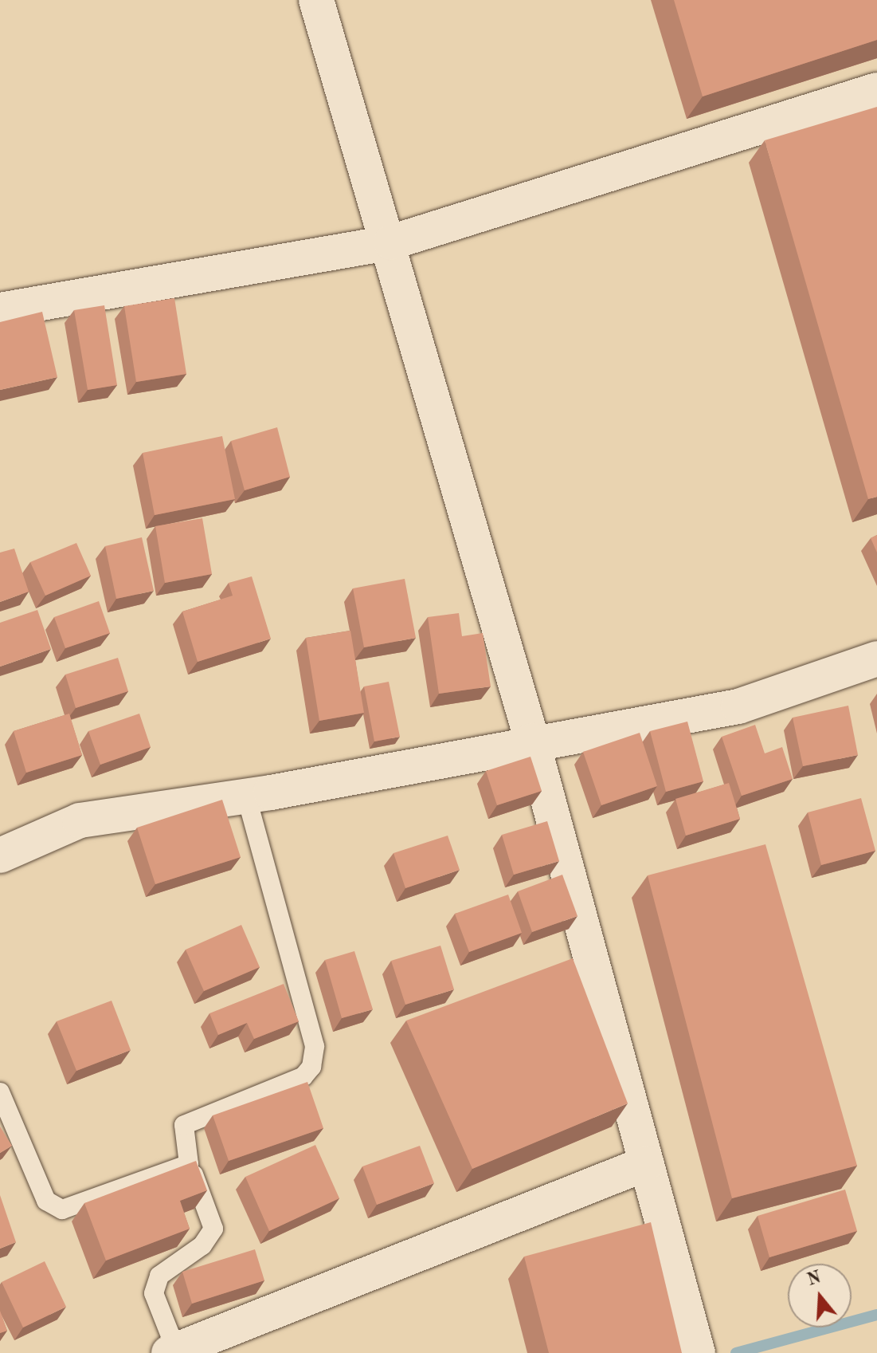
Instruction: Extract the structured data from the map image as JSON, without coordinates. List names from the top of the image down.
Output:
{
  "north": "top"
}
